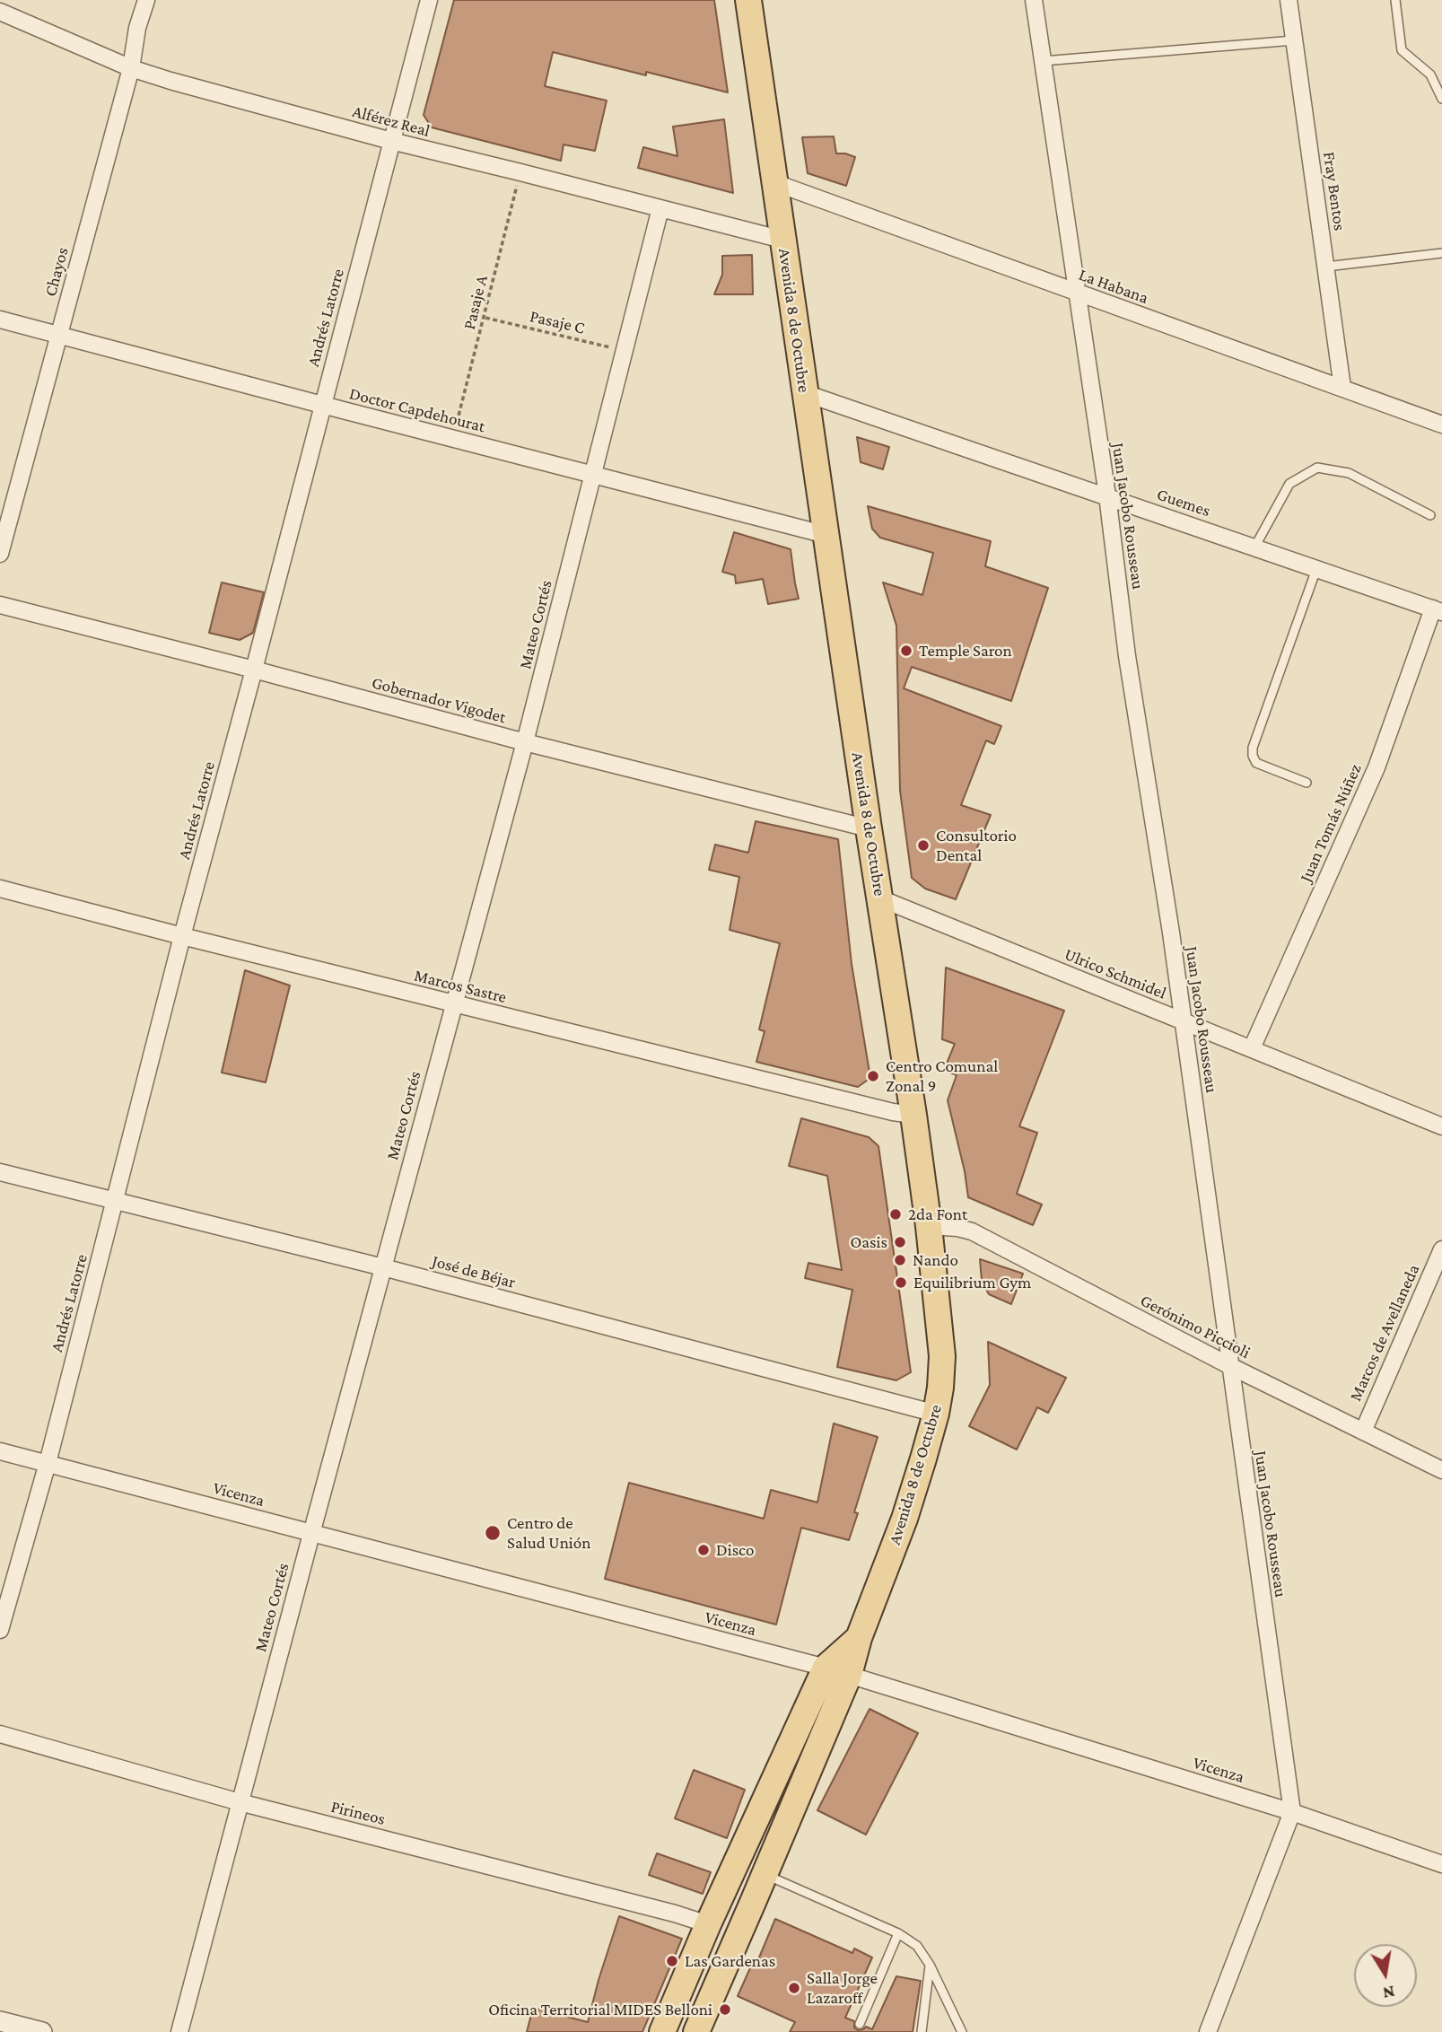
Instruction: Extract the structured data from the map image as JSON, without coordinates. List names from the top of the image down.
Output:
{
  "streets": {
    "main road": ["Avenida 8 de Octubre"],
    "street": [
      "Alférez Real",
      "Fray Bentos",
      "Chayos",
      "La Habana",
      "Andrés Latorre",
      "Doctor Capdehourat",
      "Guemes",
      "Juan Jacobo Rousseau",
      "Mateo Cortés",
      "Gobernador Vigodet",
      "Juan Tomás Núñez",
      "Ulrico Schmidel",
      "Marcos Sastre",
      "José de Béjar",
      "Gerónimo Piccioli",
      "Marcos de Avellaneda",
      "Vicenza",
      "Pirineos"
    ],
    "path": ["Pasaje A", "Pasaje C"]
  },
  "crossings": [
    ["Alférez Real", "Chayos"],
    ["Alférez Real", "Pasaje A"],
    ["Alférez Real", "Andrés Latorre"],
    ["Alférez Real", "Avenida 8 de Octubre"],
    ["Alférez Real", "Mateo Cortés"],
    ["Fray Bentos", "La Habana"],
    ["Chayos", "Doctor Capdehourat"],
    ["La Habana", "Avenida 8 de Octubre"],
    ["La Habana", "Juan Jacobo Rousseau"],
    ["Pasaje A", "Pasaje C"],
    ["Pasaje A", "Doctor Capdehourat"],
    ["Andrés Latorre", "Doctor Capdehourat"],
    ["Andrés Latorre", "Gobernador Vigodet"],
    ["Andrés Latorre", "Marcos Sastre"],
    ["Andrés Latorre", "José de Béjar"],
    ["Andrés Latorre", "Vicenza"],
    ["Avenida 8 de Octubre", "Doctor Capdehourat"],
    ["Avenida 8 de Octubre", "Guemes"],
    ["Avenida 8 de Octubre", "Gobernador Vigodet"],
    ["Avenida 8 de Octubre", "Ulrico Schmidel"],
    ["Avenida 8 de Octubre", "Marcos Sastre"],
    ["Avenida 8 de Octubre", "José de Béjar"],
    ["Avenida 8 de Octubre", "Gerónimo Piccioli"],
    ["Avenida 8 de Octubre", "Vicenza"],
    ["Avenida 8 de Octubre", "Pirineos"],
    ["Pasaje C", "Mateo Cortés"],
    ["Doctor Capdehourat", "Mateo Cortés"],
    ["Guemes", "Juan Jacobo Rousseau"],
    ["Guemes", "Juan Tomás Núñez"],
    ["Juan Jacobo Rousseau", "Ulrico Schmidel"],
    ["Juan Jacobo Rousseau", "Gerónimo Piccioli"],
    ["Juan Jacobo Rousseau", "Vicenza"],
    ["Mateo Cortés", "Gobernador Vigodet"],
    ["Mateo Cortés", "Marcos Sastre"],
    ["Mateo Cortés", "José de Béjar"],
    ["Mateo Cortés", "Vicenza"],
    ["Mateo Cortés", "Pirineos"],
    ["Juan Tomás Núñez", "Ulrico Schmidel"],
    ["Gerónimo Piccioli", "Marcos de Avellaneda"]
  ],
  "places": [
    "Temple Saron",
    "Consultorio Dental",
    "Centro Comunal Zonal 9",
    "2da Font",
    "Oasis",
    "Nando",
    "Equilibrium Gym",
    "Centro de Salud Unión",
    "Disco",
    "Las Gardenas",
    "Salla Jorge Lazaroff",
    "Oficina Territorial MIDES Belloni"
  ],
  "north": "bottom"
}
